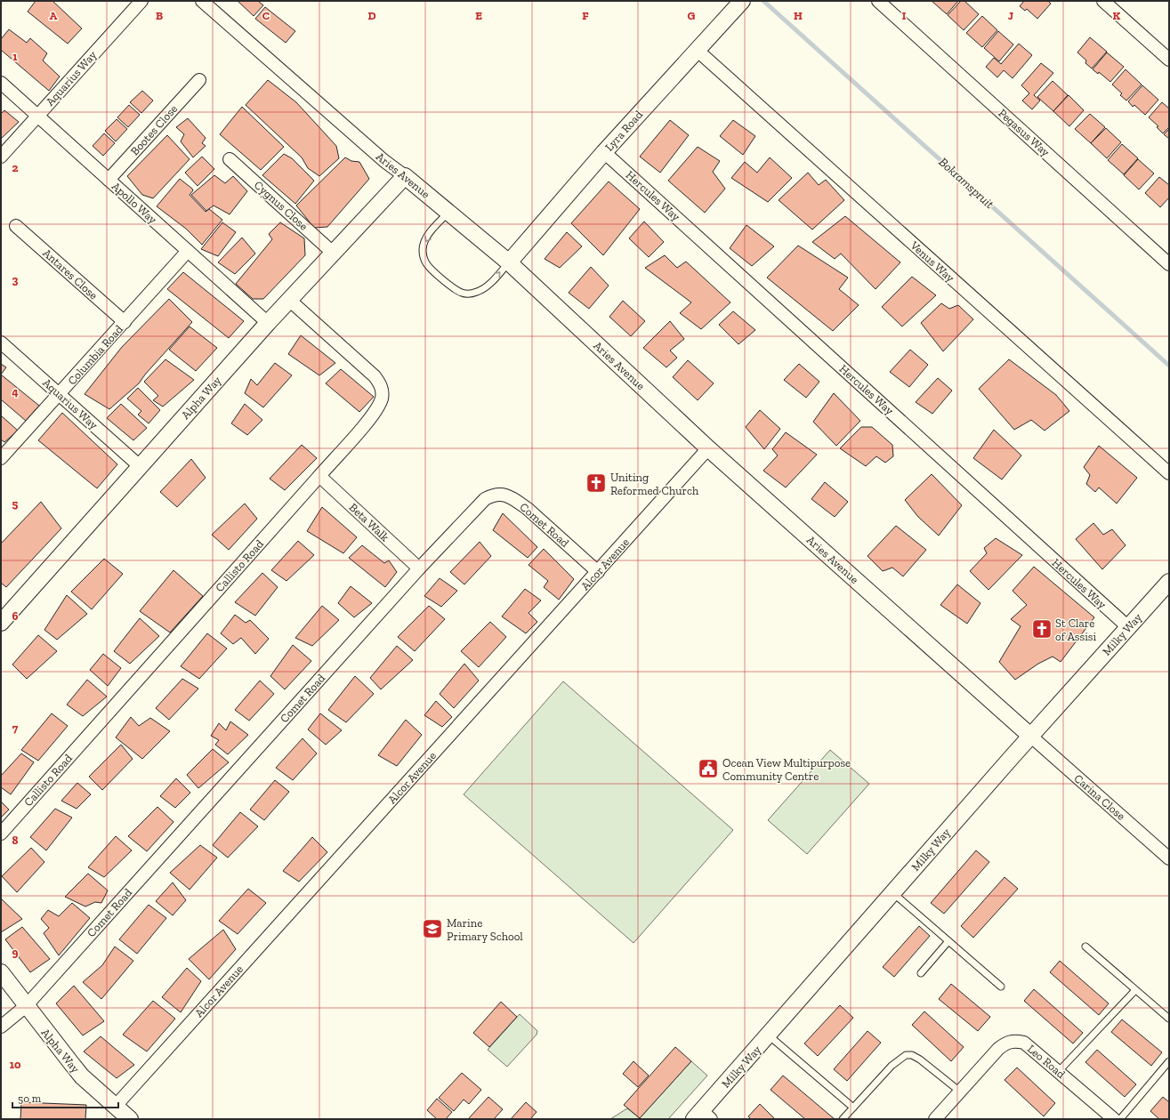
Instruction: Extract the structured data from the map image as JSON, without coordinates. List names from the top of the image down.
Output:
{
  "streets": {
    "street": [
      "Aquarius Way",
      "Bootes Close",
      "Lyra Road",
      "Pegasus Way",
      "Aries Avenue",
      "Hercules Way",
      "Apollo Way",
      "Cygnus Close",
      "Venus Way",
      "Antares Close",
      "Columbia Road",
      "Alpha Way",
      "Beta Walk",
      "Comet Road",
      "Alcor Avenue",
      "Callisto Road",
      "Milky Way",
      "Carina Close",
      "Leo Road"
    ]
  },
  "crossings": [
    ["Aquarius Way", "Apollo Way"],
    ["Aquarius Way", "Columbia Road"],
    ["Aquarius Way", "Alpha Way"],
    ["Bootes Close", "Apollo Way"],
    ["Lyra Road", "Aries Avenue"],
    ["Lyra Road", "Hercules Way"],
    ["Lyra Road", "Venus Way"],
    ["Aries Avenue", "Alpha Way"],
    ["Aries Avenue", "Alcor Avenue"],
    ["Aries Avenue", "Milky Way"],
    ["Aries Avenue", "Carina Close"],
    ["Hercules Way", "Milky Way"],
    ["Apollo Way", "Columbia Road"],
    ["Apollo Way", "Alpha Way"],
    ["Cygnus Close", "Alpha Way"],
    ["Antares Close", "Columbia Road"],
    ["Alpha Way", "Comet Road"],
    ["Alpha Way", "Alcor Avenue"],
    ["Alpha Way", "Callisto Road"],
    ["Beta Walk", "Comet Road"],
    ["Beta Walk", "Callisto Road"],
    ["Comet Road", "Alcor Avenue"],
    ["Milky Way", "Carina Close"]
  ],
  "water": ["Bokramspruit"],
  "places": {
    "church": ["Uniting Reformed Church", "St Clare of Assisi"],
    "public building": ["Ocean View Multipurpose Community Centre"],
    "school or university": ["Marine Primary School"]
  },
  "scale_bar": "50 m",
  "grid": {
    "columns": [
      "A",
      "B",
      "C",
      "D",
      "E",
      "F",
      "G",
      "H",
      "I",
      "J",
      "K"
    ],
    "rows": [
      "1",
      "2",
      "3",
      "4",
      "5",
      "6",
      "7",
      "8",
      "9",
      "10"
    ]
  }
}
